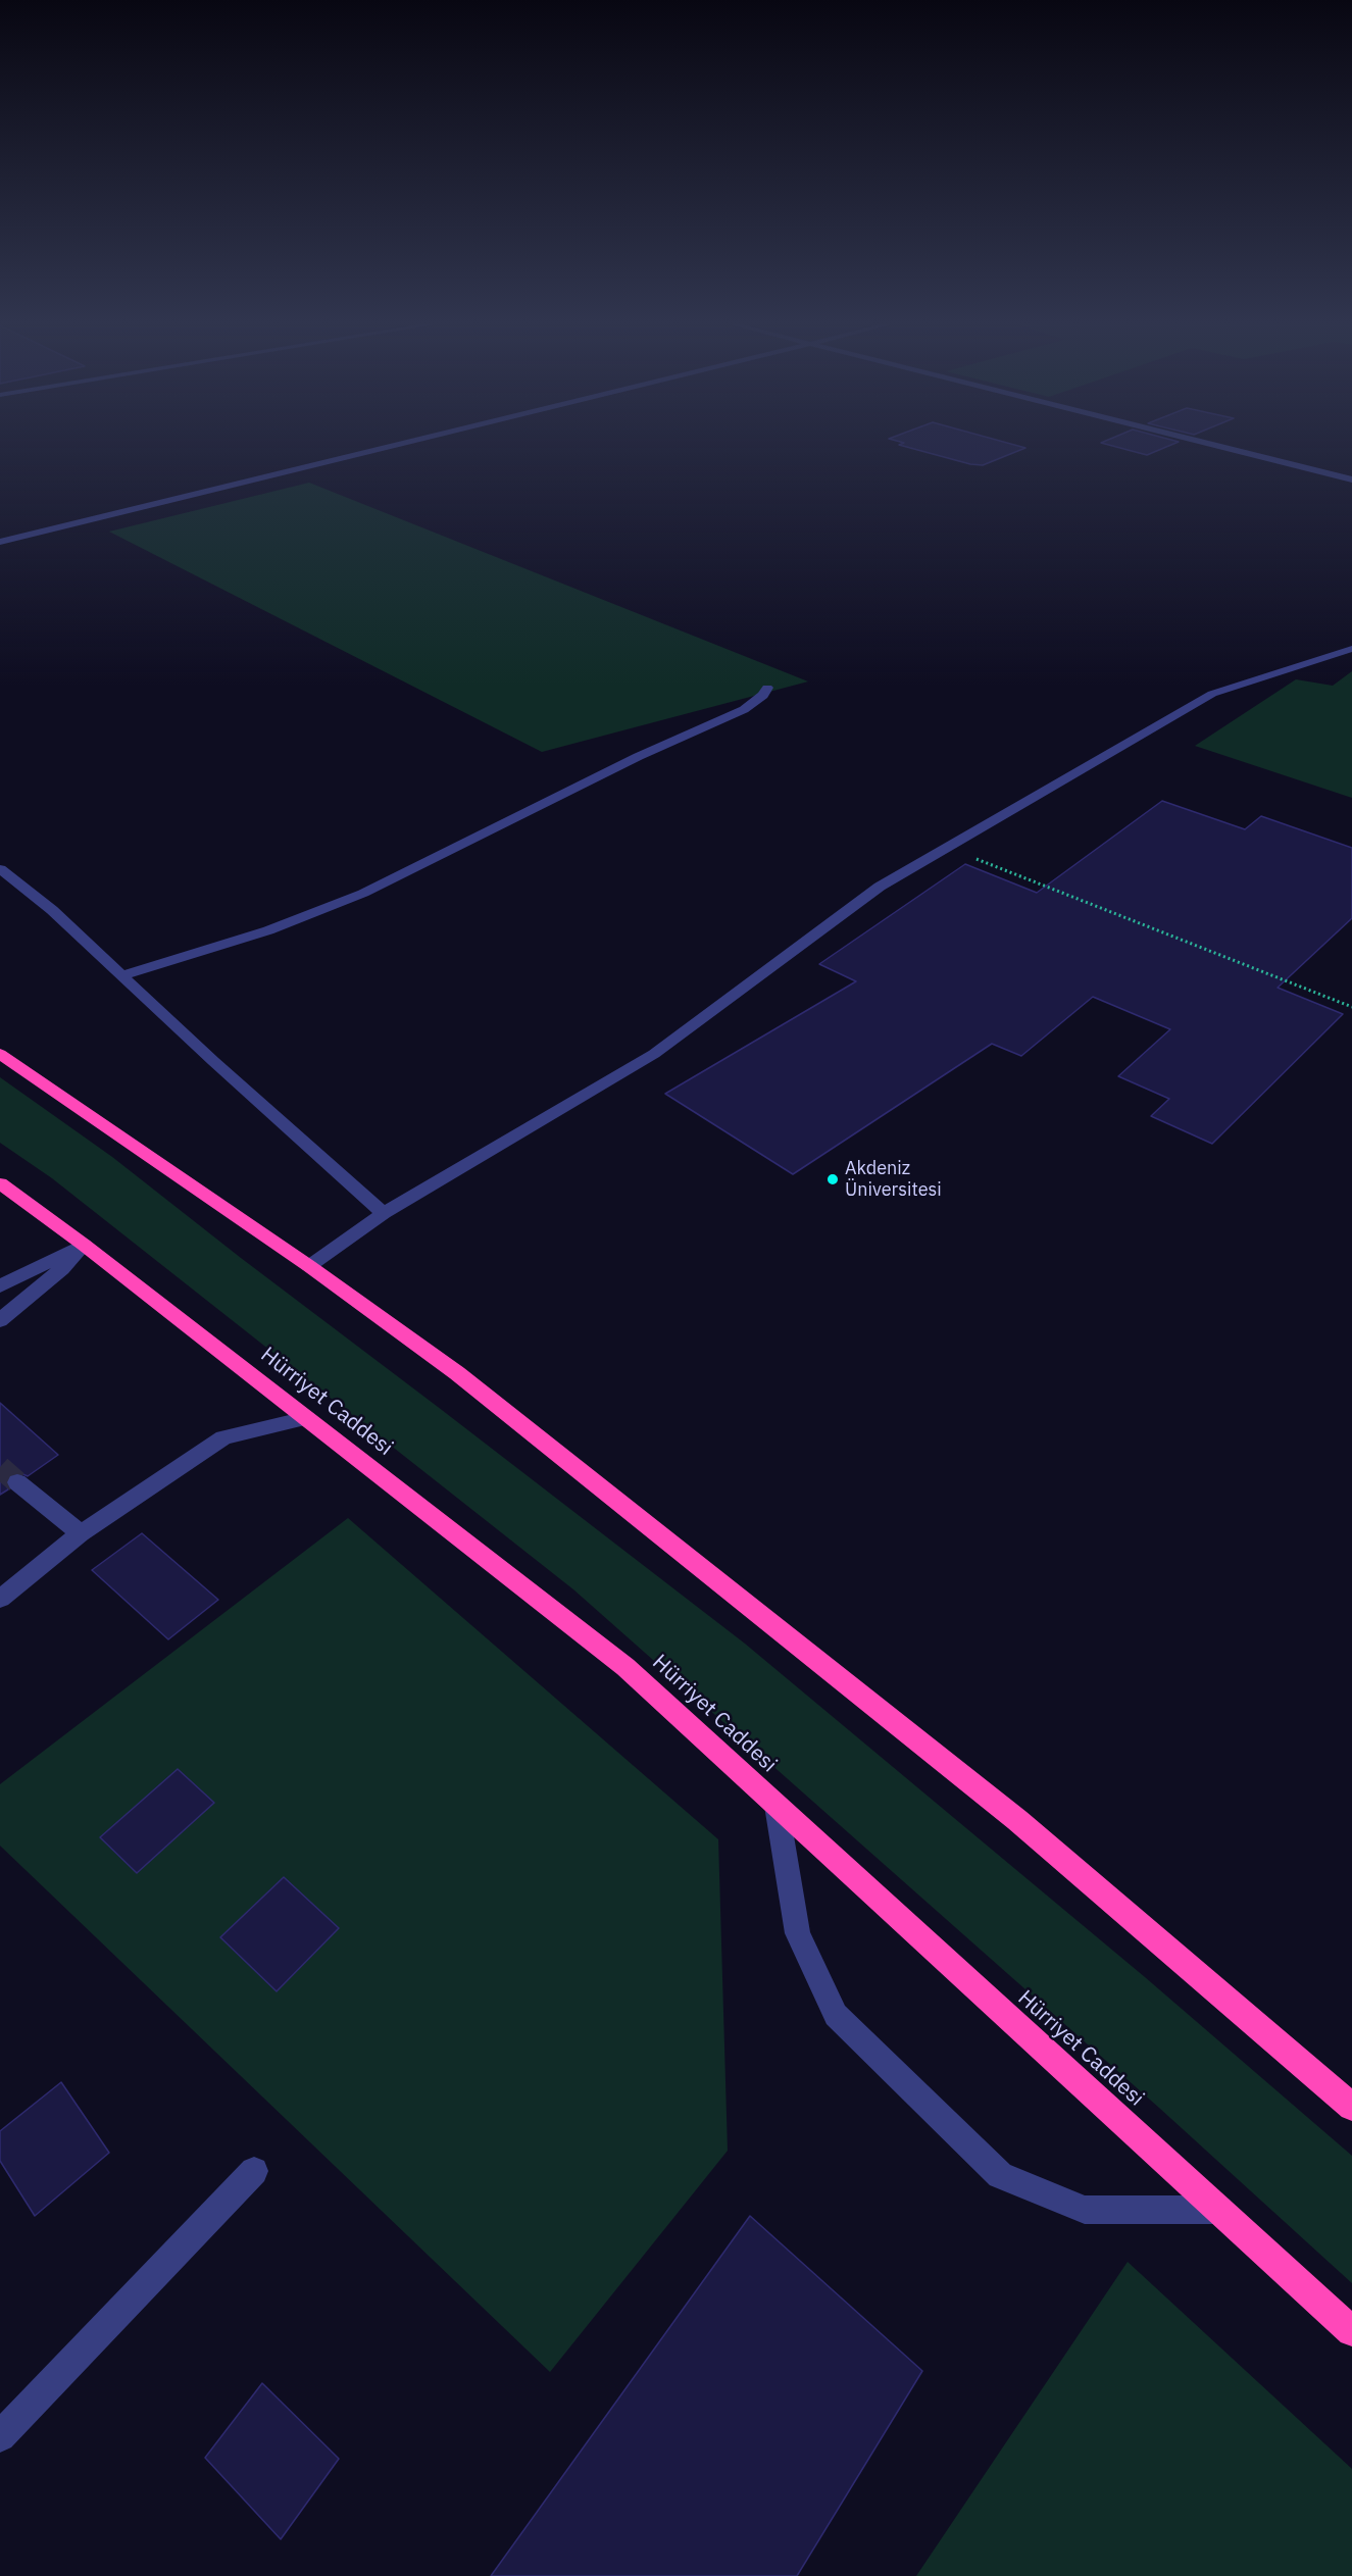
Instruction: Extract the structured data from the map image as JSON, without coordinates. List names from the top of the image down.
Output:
{
  "streets": {
    "highway": ["Hürriyet Caddesi"]
  },
  "places": ["Akdeniz Üniversitesi"]
}
